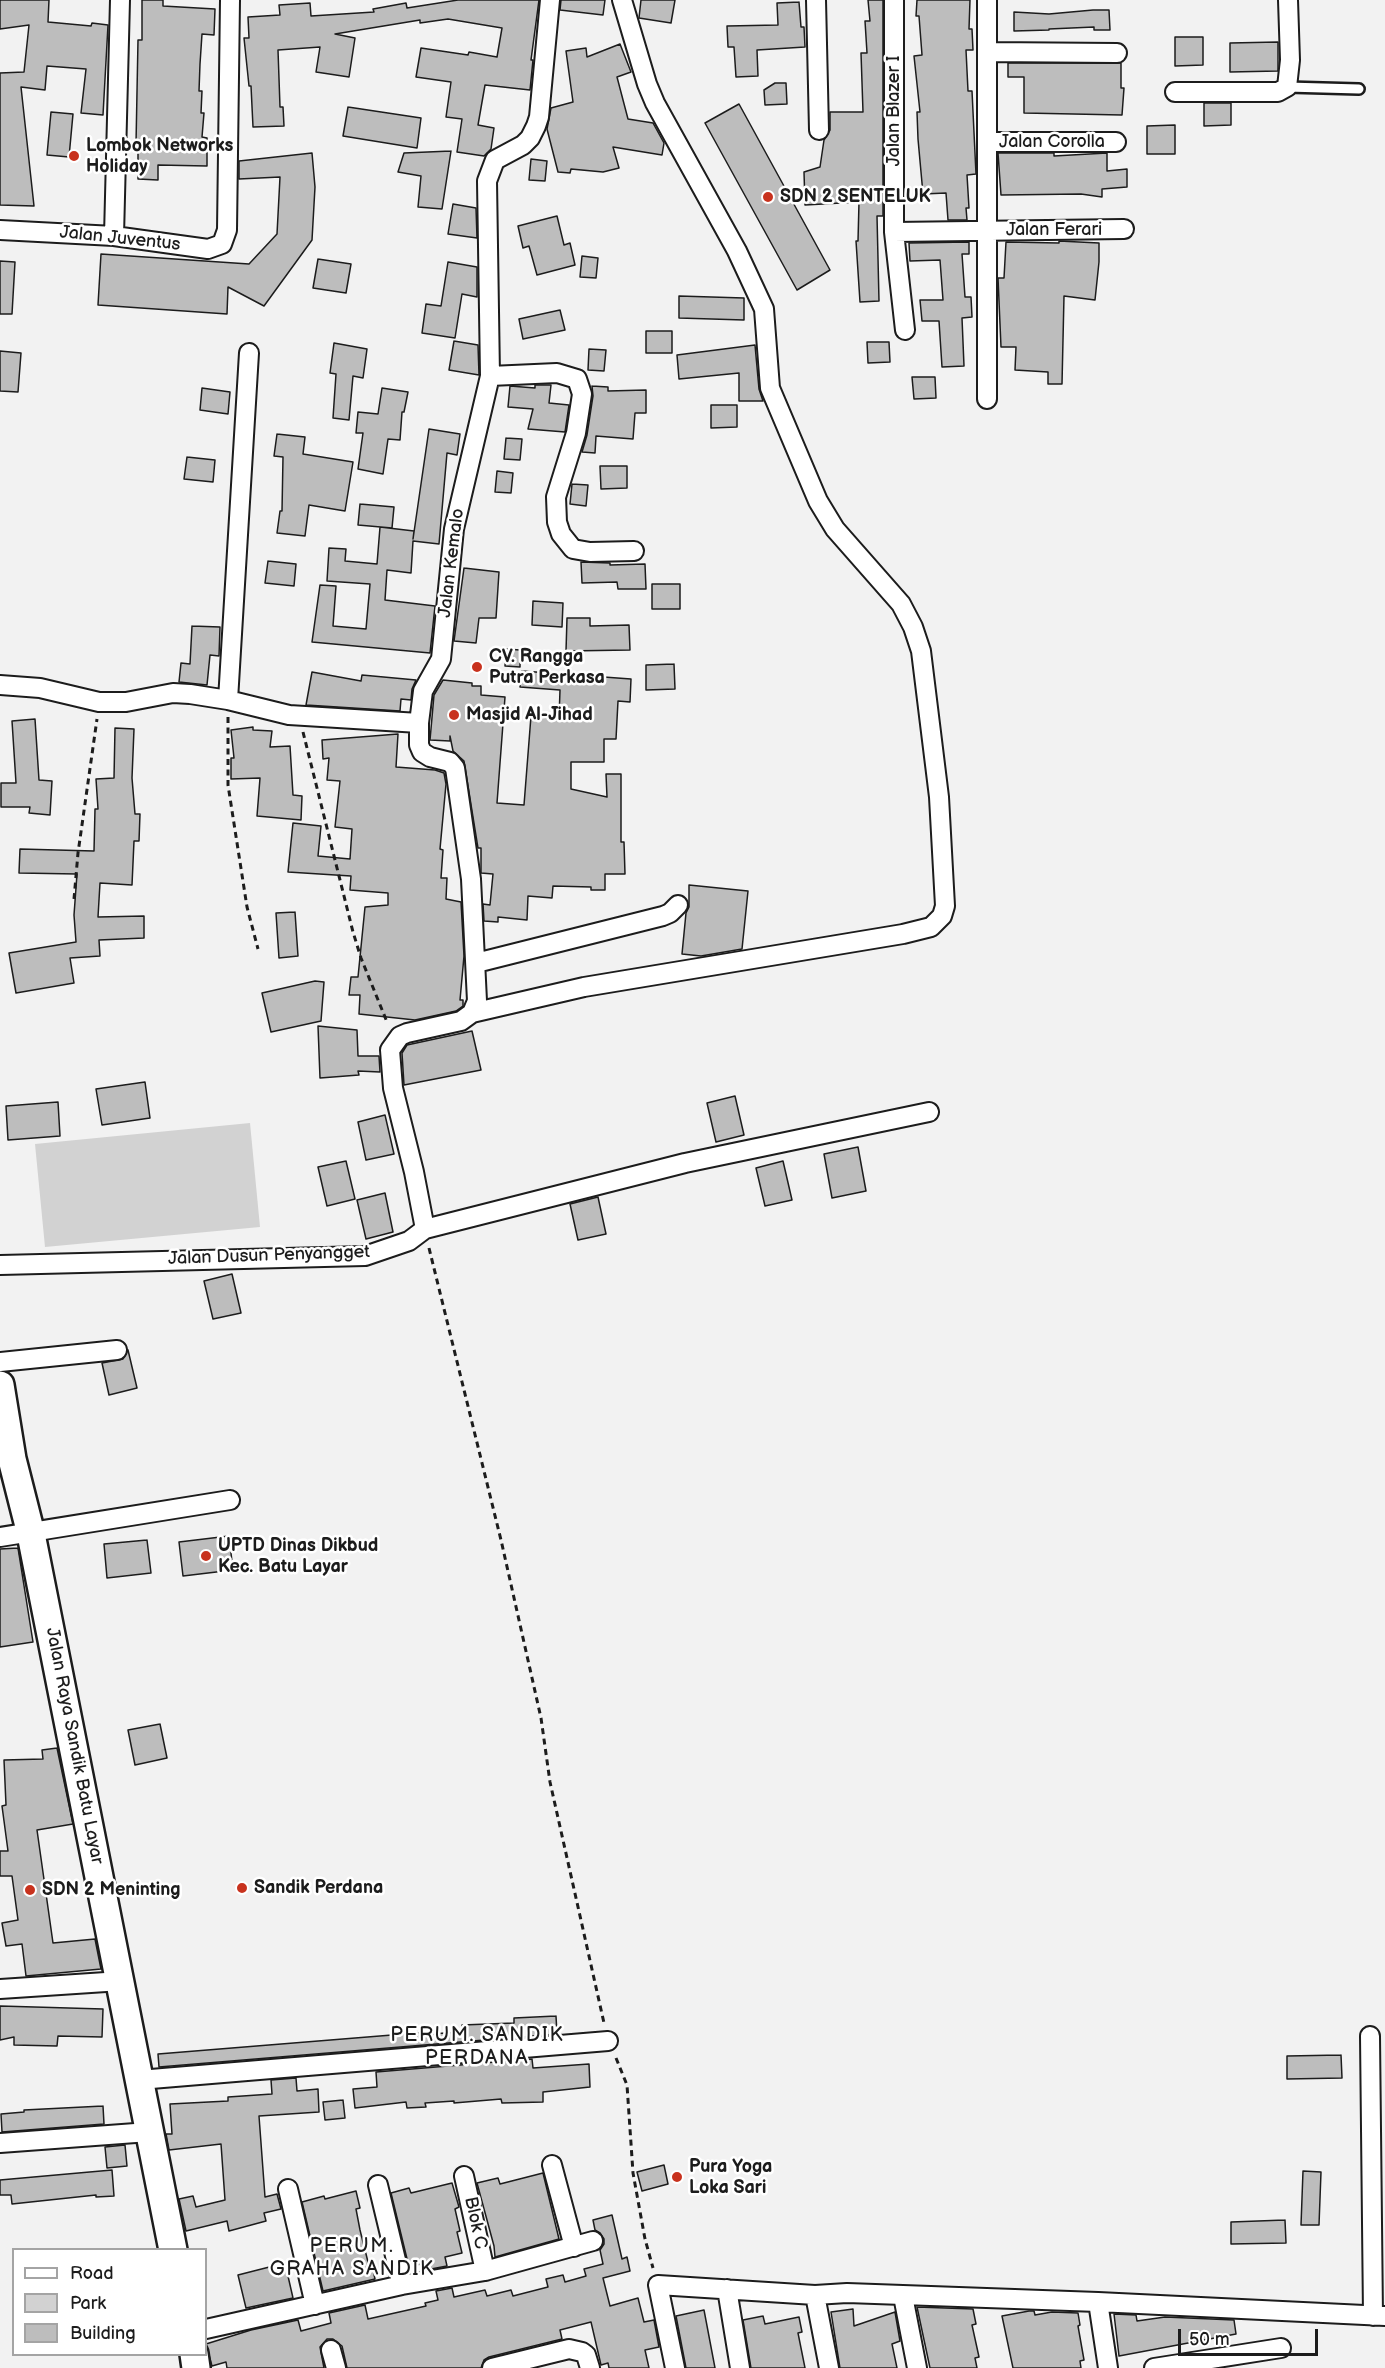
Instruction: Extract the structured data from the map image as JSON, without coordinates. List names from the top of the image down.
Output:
{
  "streets": {
    "main road": ["Jalan Raya Sandik Batu Layar"],
    "street": [
      "Jalan Blazer I",
      "Jalan Corolla",
      "Jalan Ferari",
      "Jalan Juventus",
      "Jalan Kemalo",
      "Jalan Dusun Penyangget",
      "Blok C"
    ]
  },
  "crossings": [
    ["Jalan Blazer I", "Jalan Ferari"]
  ],
  "districts": ["PERUM. SANDIK PERDANA", "PERUM. GRAHA SANDIK"],
  "places": [
    "Lombok Networks Holiday",
    "SDN 2 SENTELUK",
    "CV. Rangga Putra Perkasa",
    "Masjid Al-Jihad",
    "UPTD Dinas Dikbud Kec. Batu Layar",
    "Sandik Perdana",
    "SDN 2 Meninting",
    "Pura Yoga Loka Sari"
  ],
  "legend": ["Road", "Park", "Building"],
  "scale_bar": "50 m"
}
